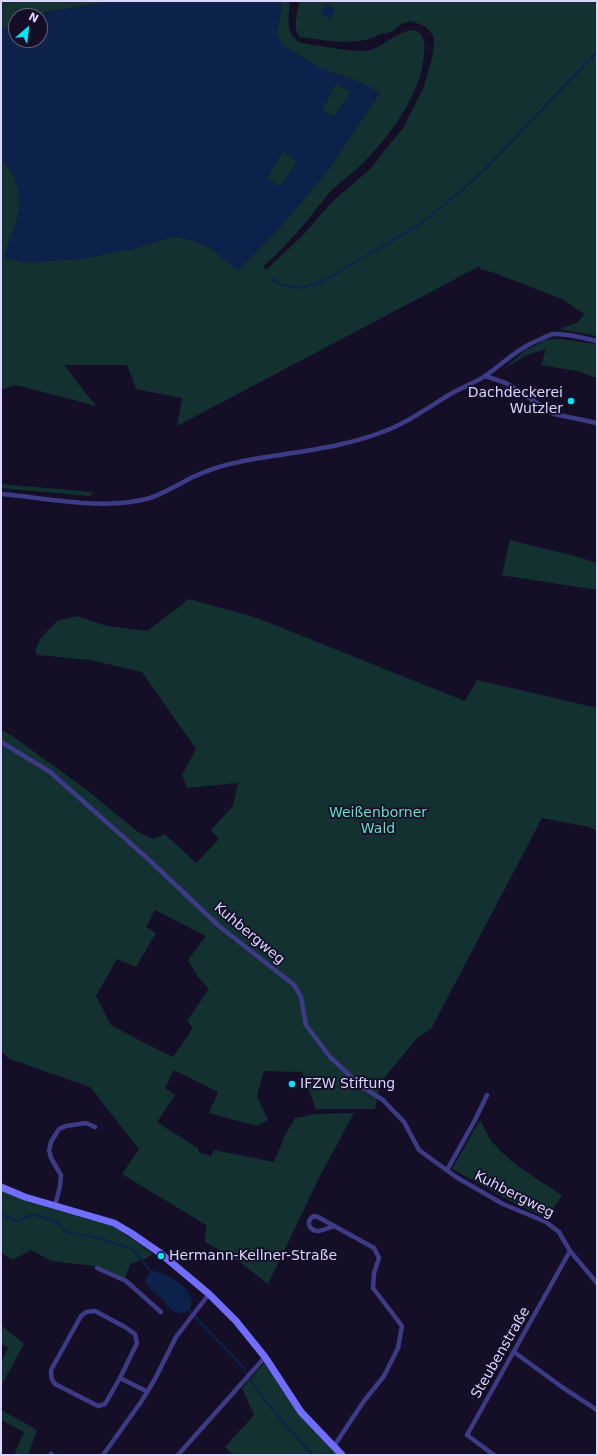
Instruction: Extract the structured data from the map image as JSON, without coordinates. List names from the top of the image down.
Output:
{
  "streets": {
    "street": ["Kuhbergweg", "Steubenstraße"]
  },
  "crossings": [
    ["Kuhbergweg", "Steubenstraße"]
  ],
  "parks": ["Weißenborner Wald"],
  "places": ["Dachdeckerei Wutzler", "IFZW Stiftung", "Hermann-Kellner-Straße"],
  "north": "top right"
}
